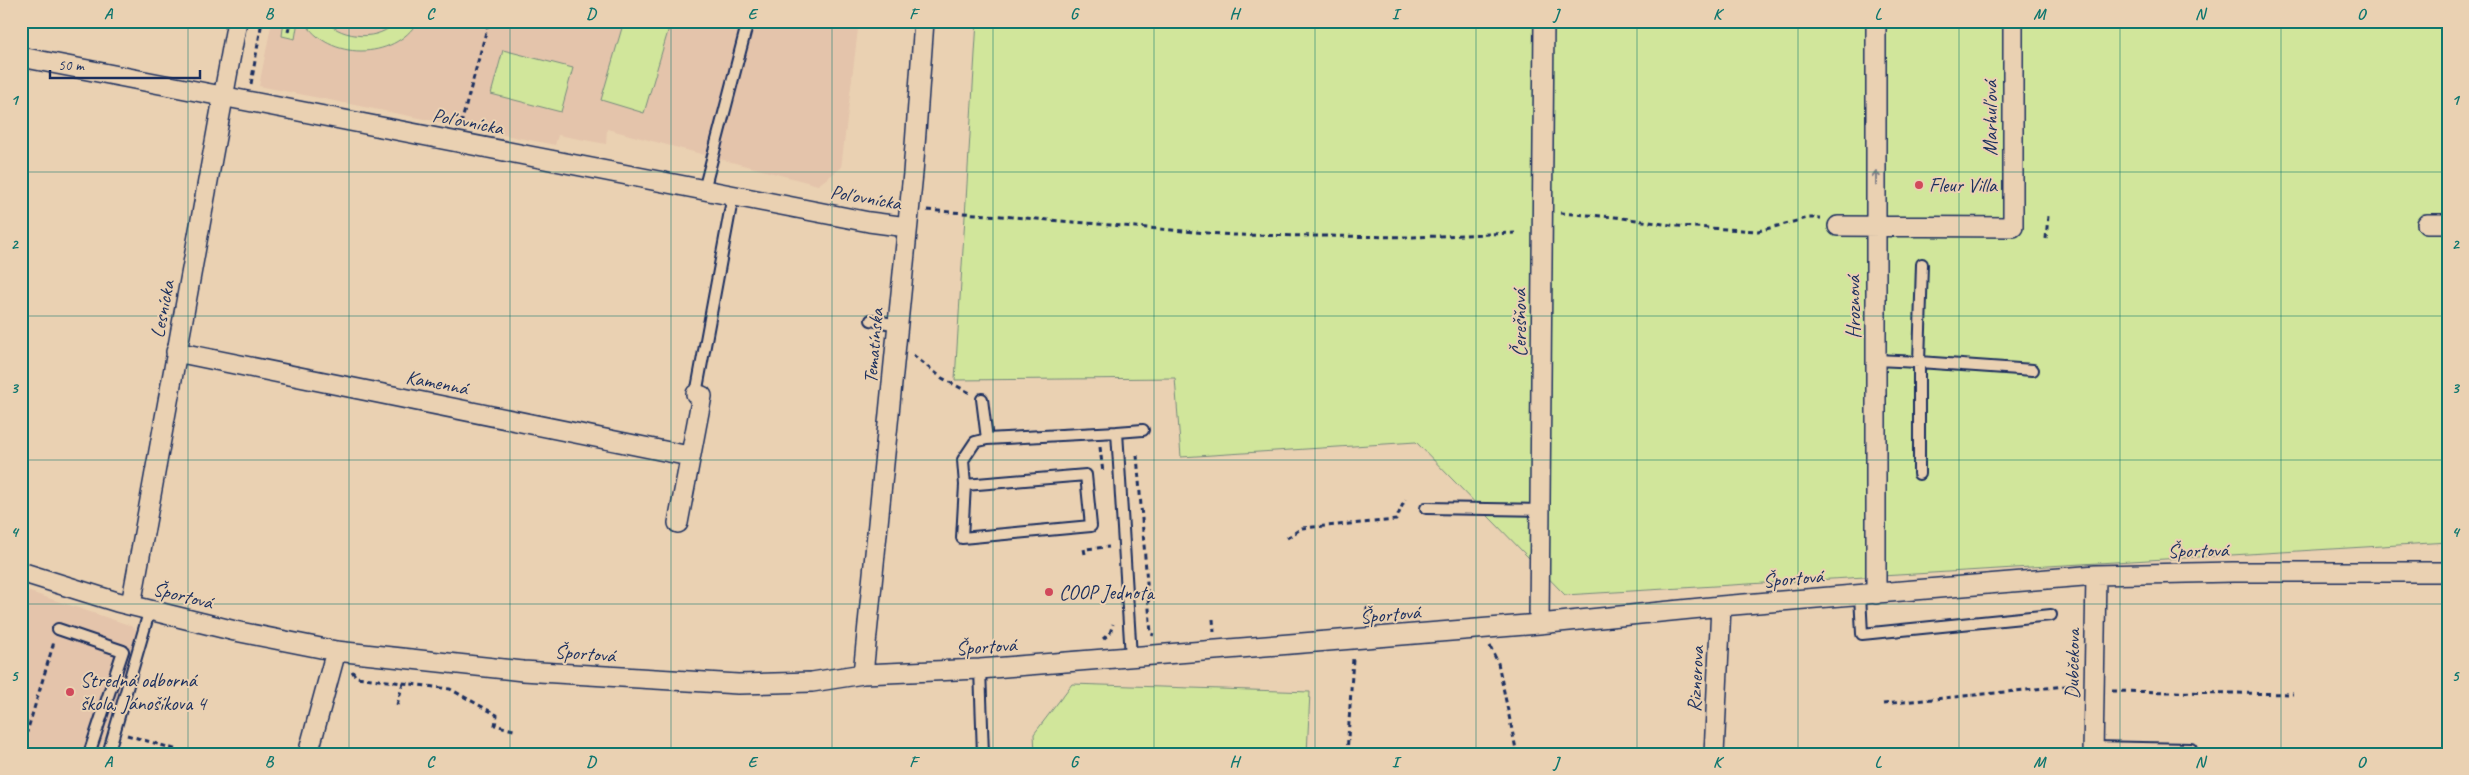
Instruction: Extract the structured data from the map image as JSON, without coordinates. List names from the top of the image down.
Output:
{
  "streets": {
    "street": [
      "Marhuľová",
      "Poľovnícka",
      "Hroznová",
      "Lesnícka",
      "Čerešňová",
      "Tematínska",
      "Kamenná",
      "Športová",
      "Dubčekova",
      "Riznerova"
    ]
  },
  "crossings": [
    ["Marhuľová", "Hroznová"],
    ["Poľovnícka", "Lesnícka"],
    ["Poľovnícka", "Tematínska"],
    ["Hroznová", "Športová"],
    ["Lesnícka", "Kamenná"],
    ["Lesnícka", "Športová"],
    ["Čerešňová", "Športová"],
    ["Tematínska", "Športová"],
    ["Športová", "Dubčekova"],
    ["Športová", "Riznerova"]
  ],
  "one_way": ["Hroznová"],
  "places": ["Fleur Villa", "COOP Jednota", "Stredná odborná škola, Jánošíkova 4"],
  "scale_bar": "50 m",
  "grid": {
    "columns": [
      "A",
      "B",
      "C",
      "D",
      "E",
      "F",
      "G",
      "H",
      "I",
      "J",
      "K",
      "L",
      "M",
      "N",
      "O"
    ],
    "rows": [
      "1",
      "2",
      "3",
      "4",
      "5"
    ]
  }
}
